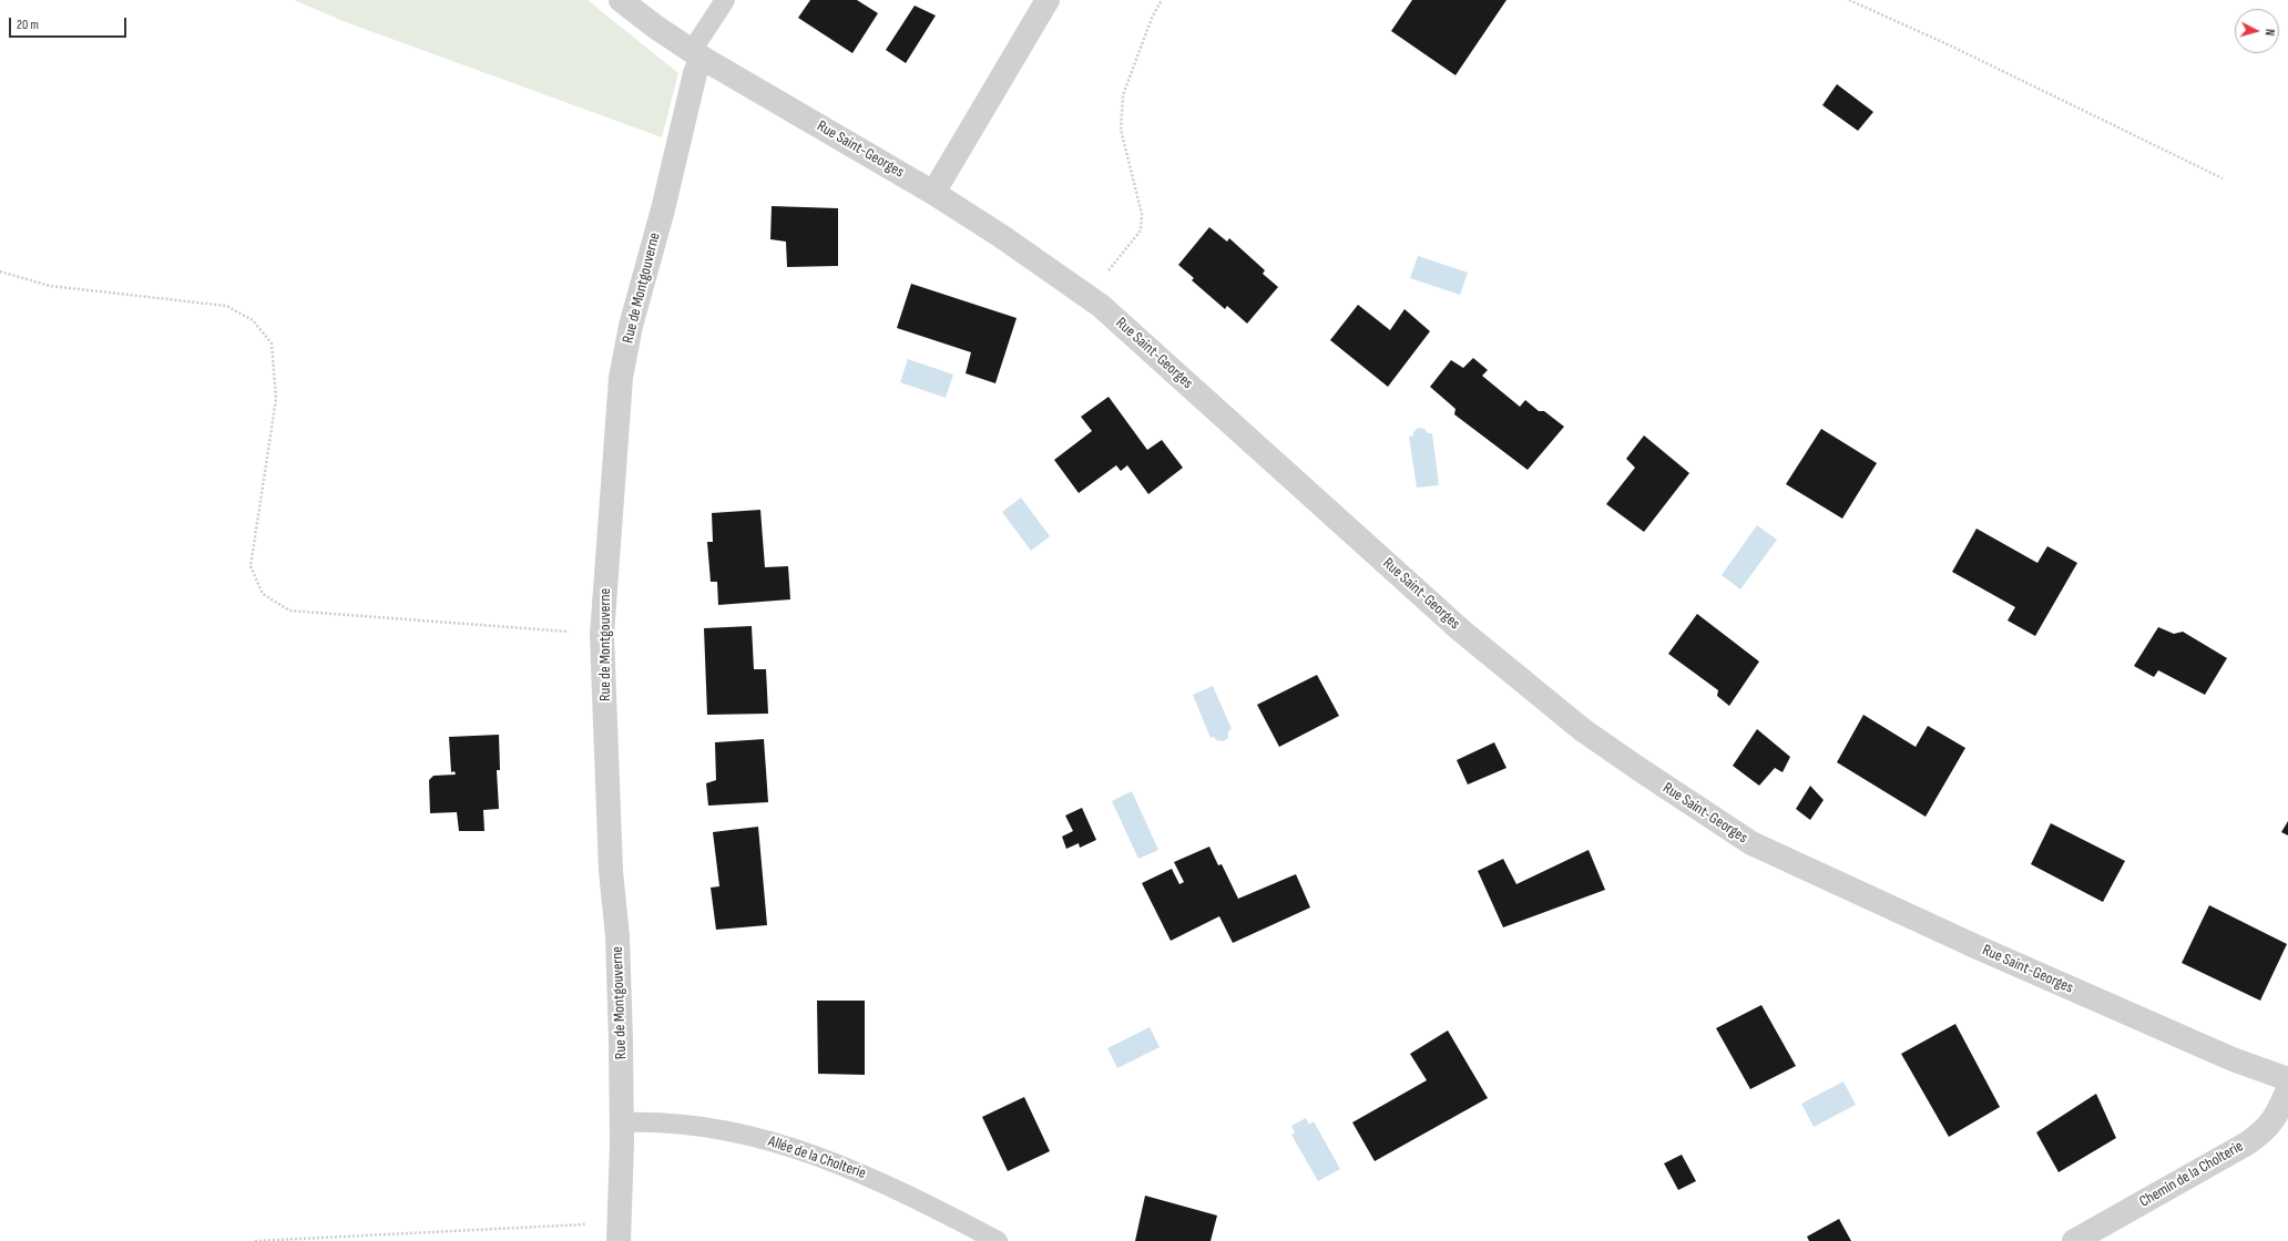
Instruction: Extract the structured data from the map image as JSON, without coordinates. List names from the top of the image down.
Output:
{
  "streets": {
    "street": ["Rue Saint-Georges", "Rue de Montgouverne", "Chemin de la Cholterie"],
    "lane": ["Allée de la Cholterie"]
  },
  "crossings": [
    ["Rue Saint-Georges", "Rue de Montgouverne"],
    ["Rue de Montgouverne", "Allée de la Cholterie"]
  ],
  "scale_bar": "20 m",
  "north": "right"
}
